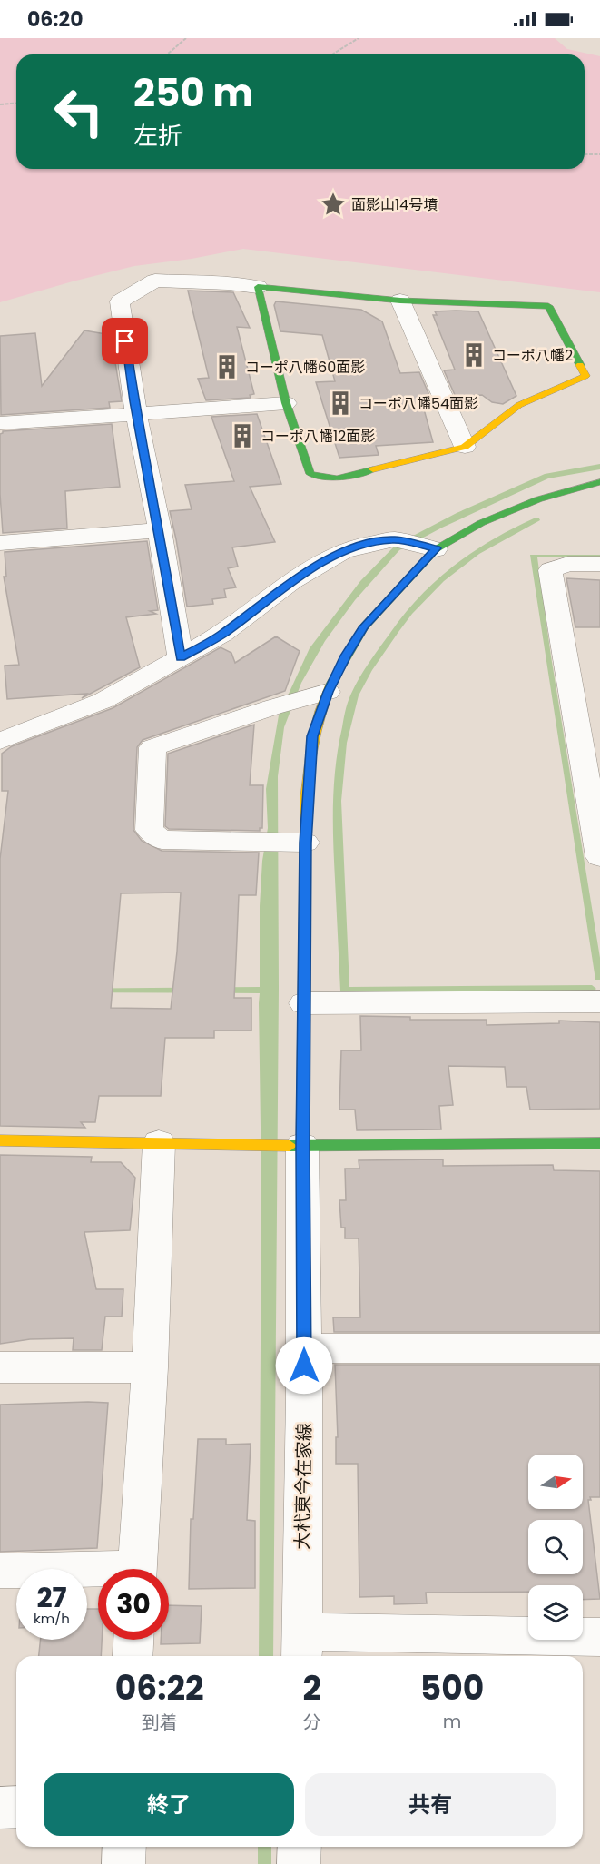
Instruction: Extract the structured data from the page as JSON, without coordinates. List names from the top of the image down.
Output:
{
  "streets": {
    "street": ["大杙東今在家線"]
  },
  "places": {
    "place": ["面影山14号墳"],
    "building": [
      "コーポ八幡2",
      "コーポ八幡60面影",
      "コーポ八幡54面影",
      "コーポ八幡12面影"
    ]
  },
  "north": "right",
  "page": {
    "status": "06:20",
    "turn": ["250 m", "左折"],
    "speed": "27 km/h",
    "limit": "30",
    "eta": [
      "06:22",
      "到着",
      "2",
      "分",
      "500",
      "m"
    ],
    "buttons": ["終了", "共有"]
  }
}
